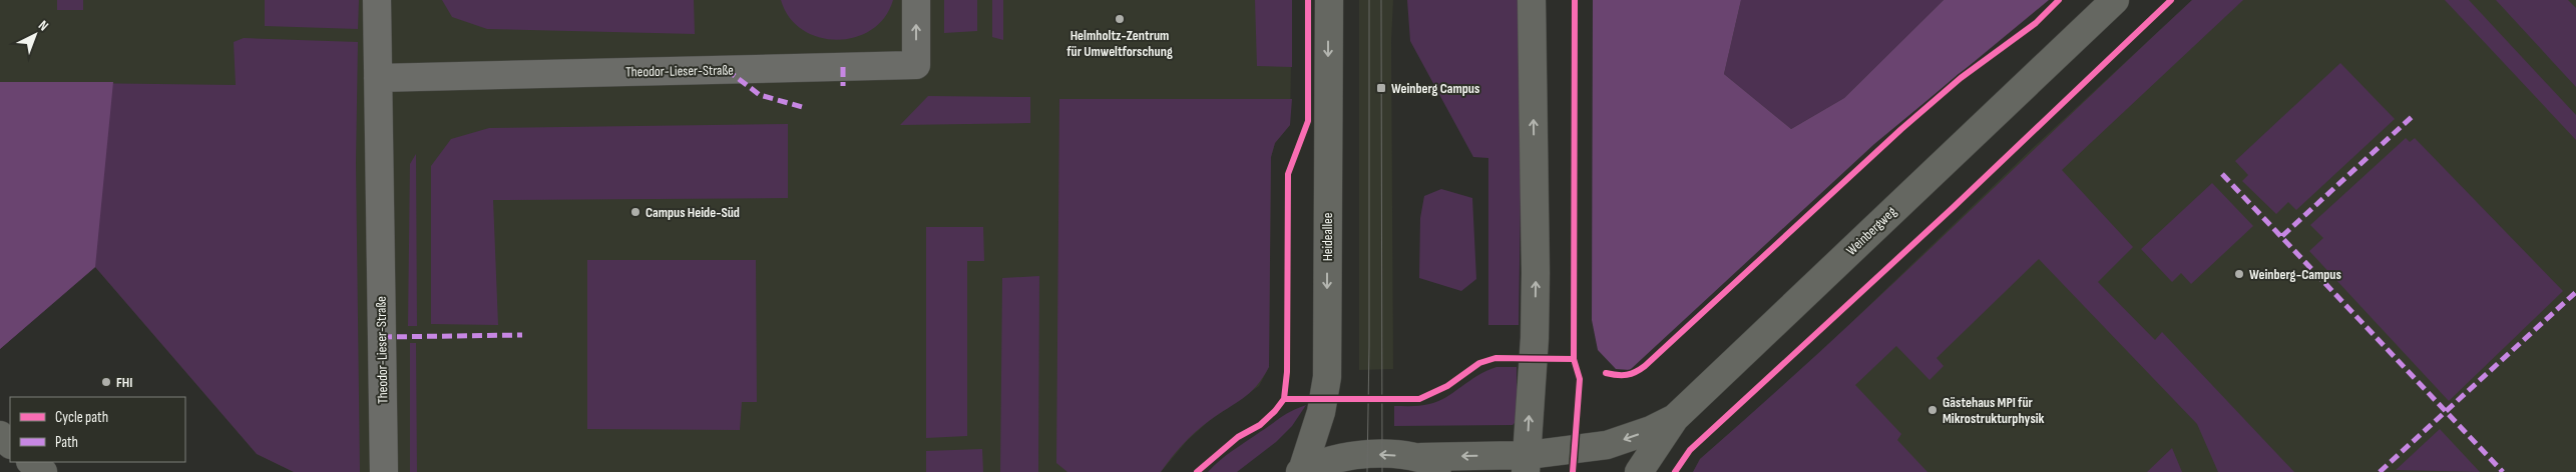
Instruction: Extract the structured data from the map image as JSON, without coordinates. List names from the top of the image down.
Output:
{
  "streets": {
    "main road": ["Weinbergweg", "Heideallee"],
    "street": ["Theodor-Lieser-Straße"]
  },
  "one_way": ["Theodor-Lieser-Straße"],
  "places": {
    "other": [
      "Helmholtz-Zentrum für Umweltforschung",
      "Campus Heide-Süd",
      "Weinberg-Campus",
      "FHI",
      "Gästehaus MPI für Mikrostrukturphysik"
    ],
    "transit": ["Weinberg Campus"]
  },
  "legend": ["Cycle path", "Path"],
  "north": "top right"
}
